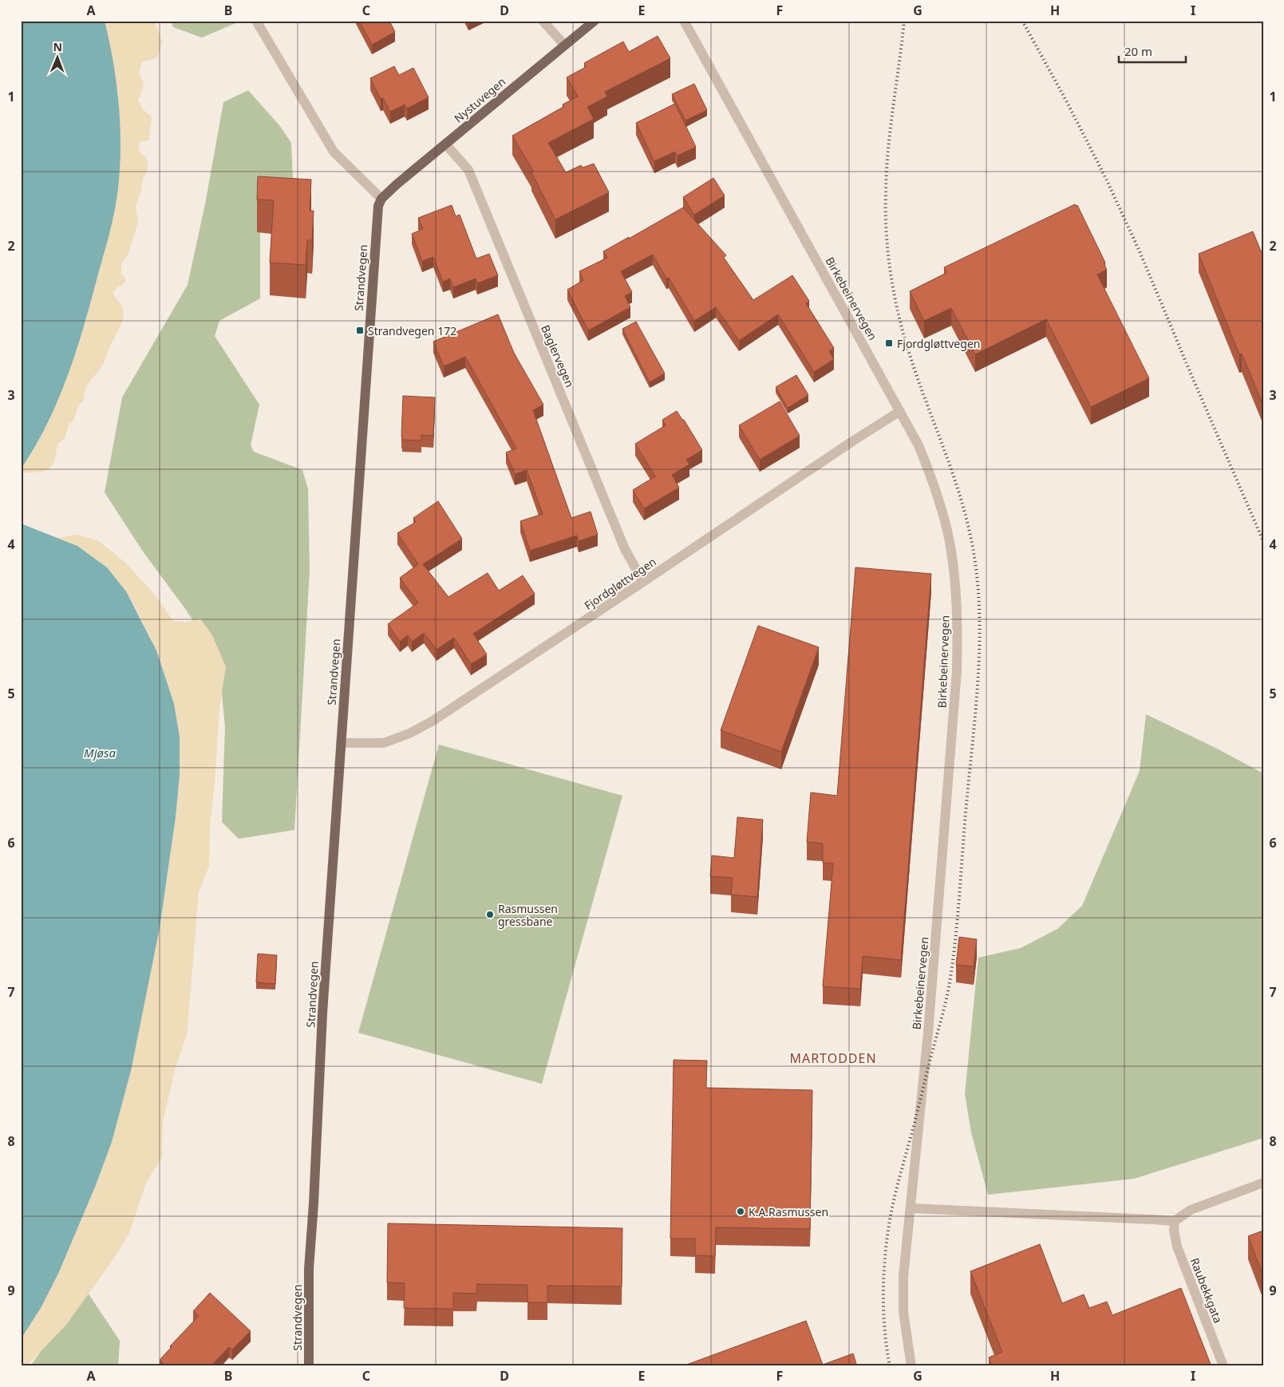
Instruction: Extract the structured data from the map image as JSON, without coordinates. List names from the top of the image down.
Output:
{
  "streets": {
    "main road": ["Nystuvegen", "Strandvegen"],
    "street": [
      "Birkebeinervegen",
      "Baglervegen",
      "Fjordgløttvegen",
      "Raubekkgata"
    ]
  },
  "crossings": [
    ["Nystuvegen", "Strandvegen"],
    ["Nystuvegen", "Baglervegen"],
    ["Strandvegen", "Fjordgløttvegen"],
    ["Birkebeinervegen", "Fjordgløttvegen"],
    ["Baglervegen", "Fjordgløttvegen"]
  ],
  "districts": ["MARTODDEN"],
  "water": ["Mjøsa"],
  "places": {
    "transit": ["Strandvegen 172", "Fjordgløttvegen"],
    "other": ["Rasmussen gressbane", "K.A.Rasmussen"]
  },
  "scale_bar": "20 m",
  "north": "top",
  "grid": {
    "columns": [
      "A",
      "B",
      "C",
      "D",
      "E",
      "F",
      "G",
      "H",
      "I"
    ],
    "rows": [
      "1",
      "2",
      "3",
      "4",
      "5",
      "6",
      "7",
      "8",
      "9"
    ]
  }
}
